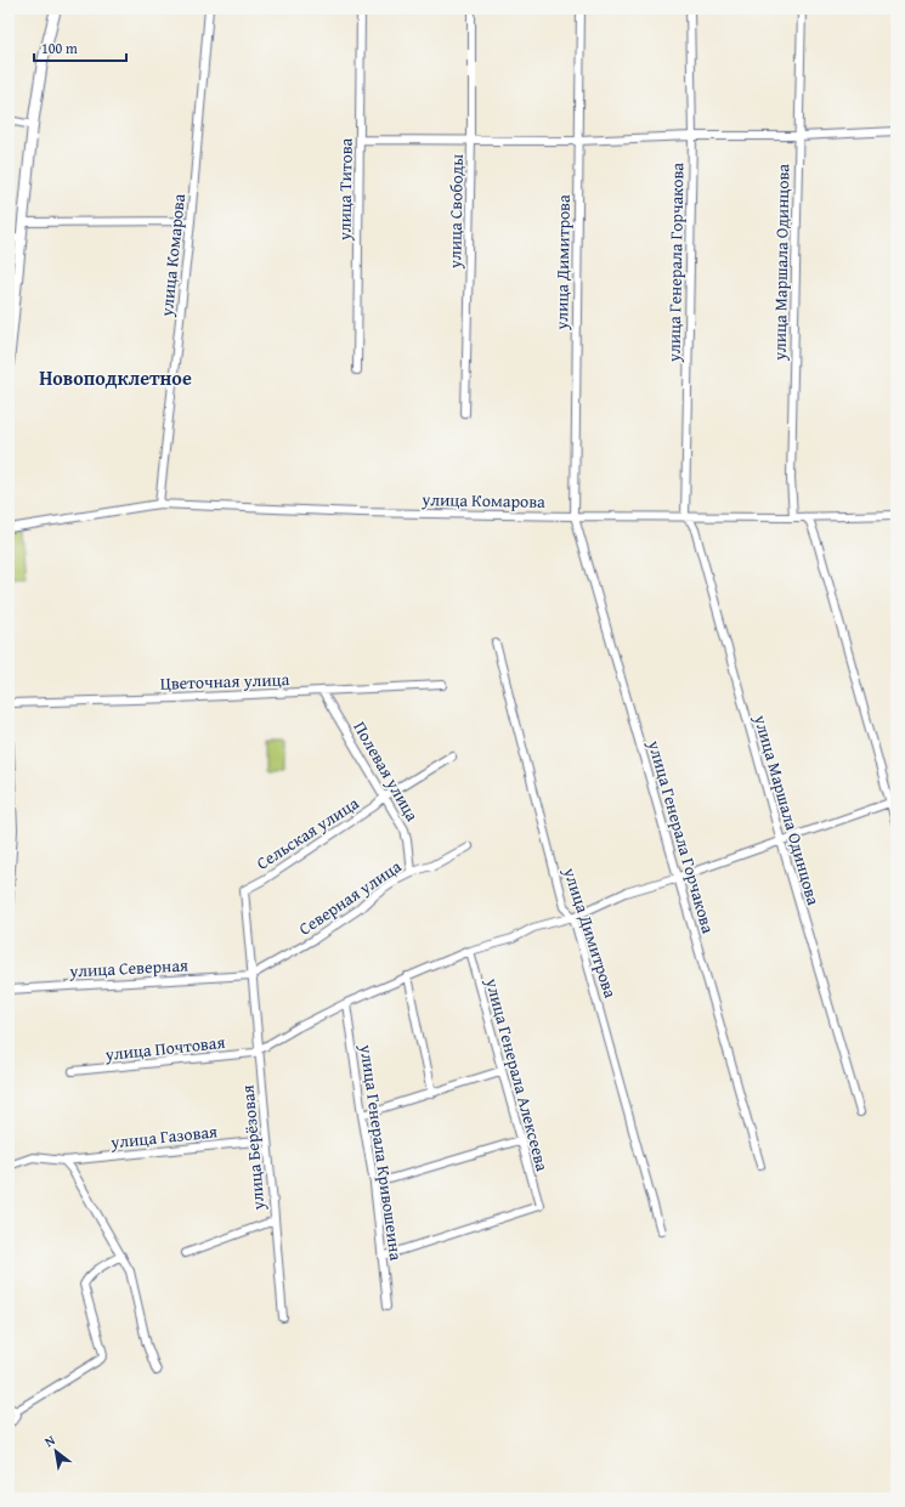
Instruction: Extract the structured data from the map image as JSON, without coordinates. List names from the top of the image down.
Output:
{
  "streets": {
    "street": [
      "улица Титова",
      "улица Свободы",
      "улица Комарова",
      "улица Димитрова",
      "улица Генерала Горчакова",
      "улица Маршала Одинцова",
      "Цветочная улица",
      "Полевая улица",
      "Сельская улица",
      "Северная улица",
      "улица Северная",
      "улица Почтовая",
      "улица Генерала Алексеева",
      "улица Газовая",
      "улица Берёзовая",
      "улица Генерала Кривошеина"
    ]
  },
  "crossings": [
    ["улица Комарова", "улица Димитрова"],
    ["улица Комарова", "улица Генерала Горчакова"],
    ["улица Комарова", "улица Маршала Одинцова"],
    ["улица Димитрова", "улица Генерала Горчакова"],
    ["улица Димитрова", "улица Почтовая"],
    ["улица Генерала Горчакова", "улица Маршала Одинцова"],
    ["улица Генерала Горчакова", "улица Почтовая"],
    ["улица Маршала Одинцова", "улица Почтовая"],
    ["Цветочная улица", "Полевая улица"],
    ["Полевая улица", "Сельская улица"],
    ["Полевая улица", "Северная улица"],
    ["Сельская улица", "улица Берёзовая"],
    ["Северная улица", "улица Северная"],
    ["Северная улица", "улица Берёзовая"],
    ["улица Северная", "улица Берёзовая"],
    ["улица Почтовая", "улица Генерала Алексеева"],
    ["улица Почтовая", "улица Берёзовая"],
    ["улица Почтовая", "улица Генерала Кривошеина"],
    ["улица Генерала Алексеева", "улица Генерала Кривошеина"],
    ["улица Газовая", "улица Берёзовая"]
  ],
  "districts": ["Новоподклетное"],
  "scale_bar": "100 m",
  "north": "top left"
}
